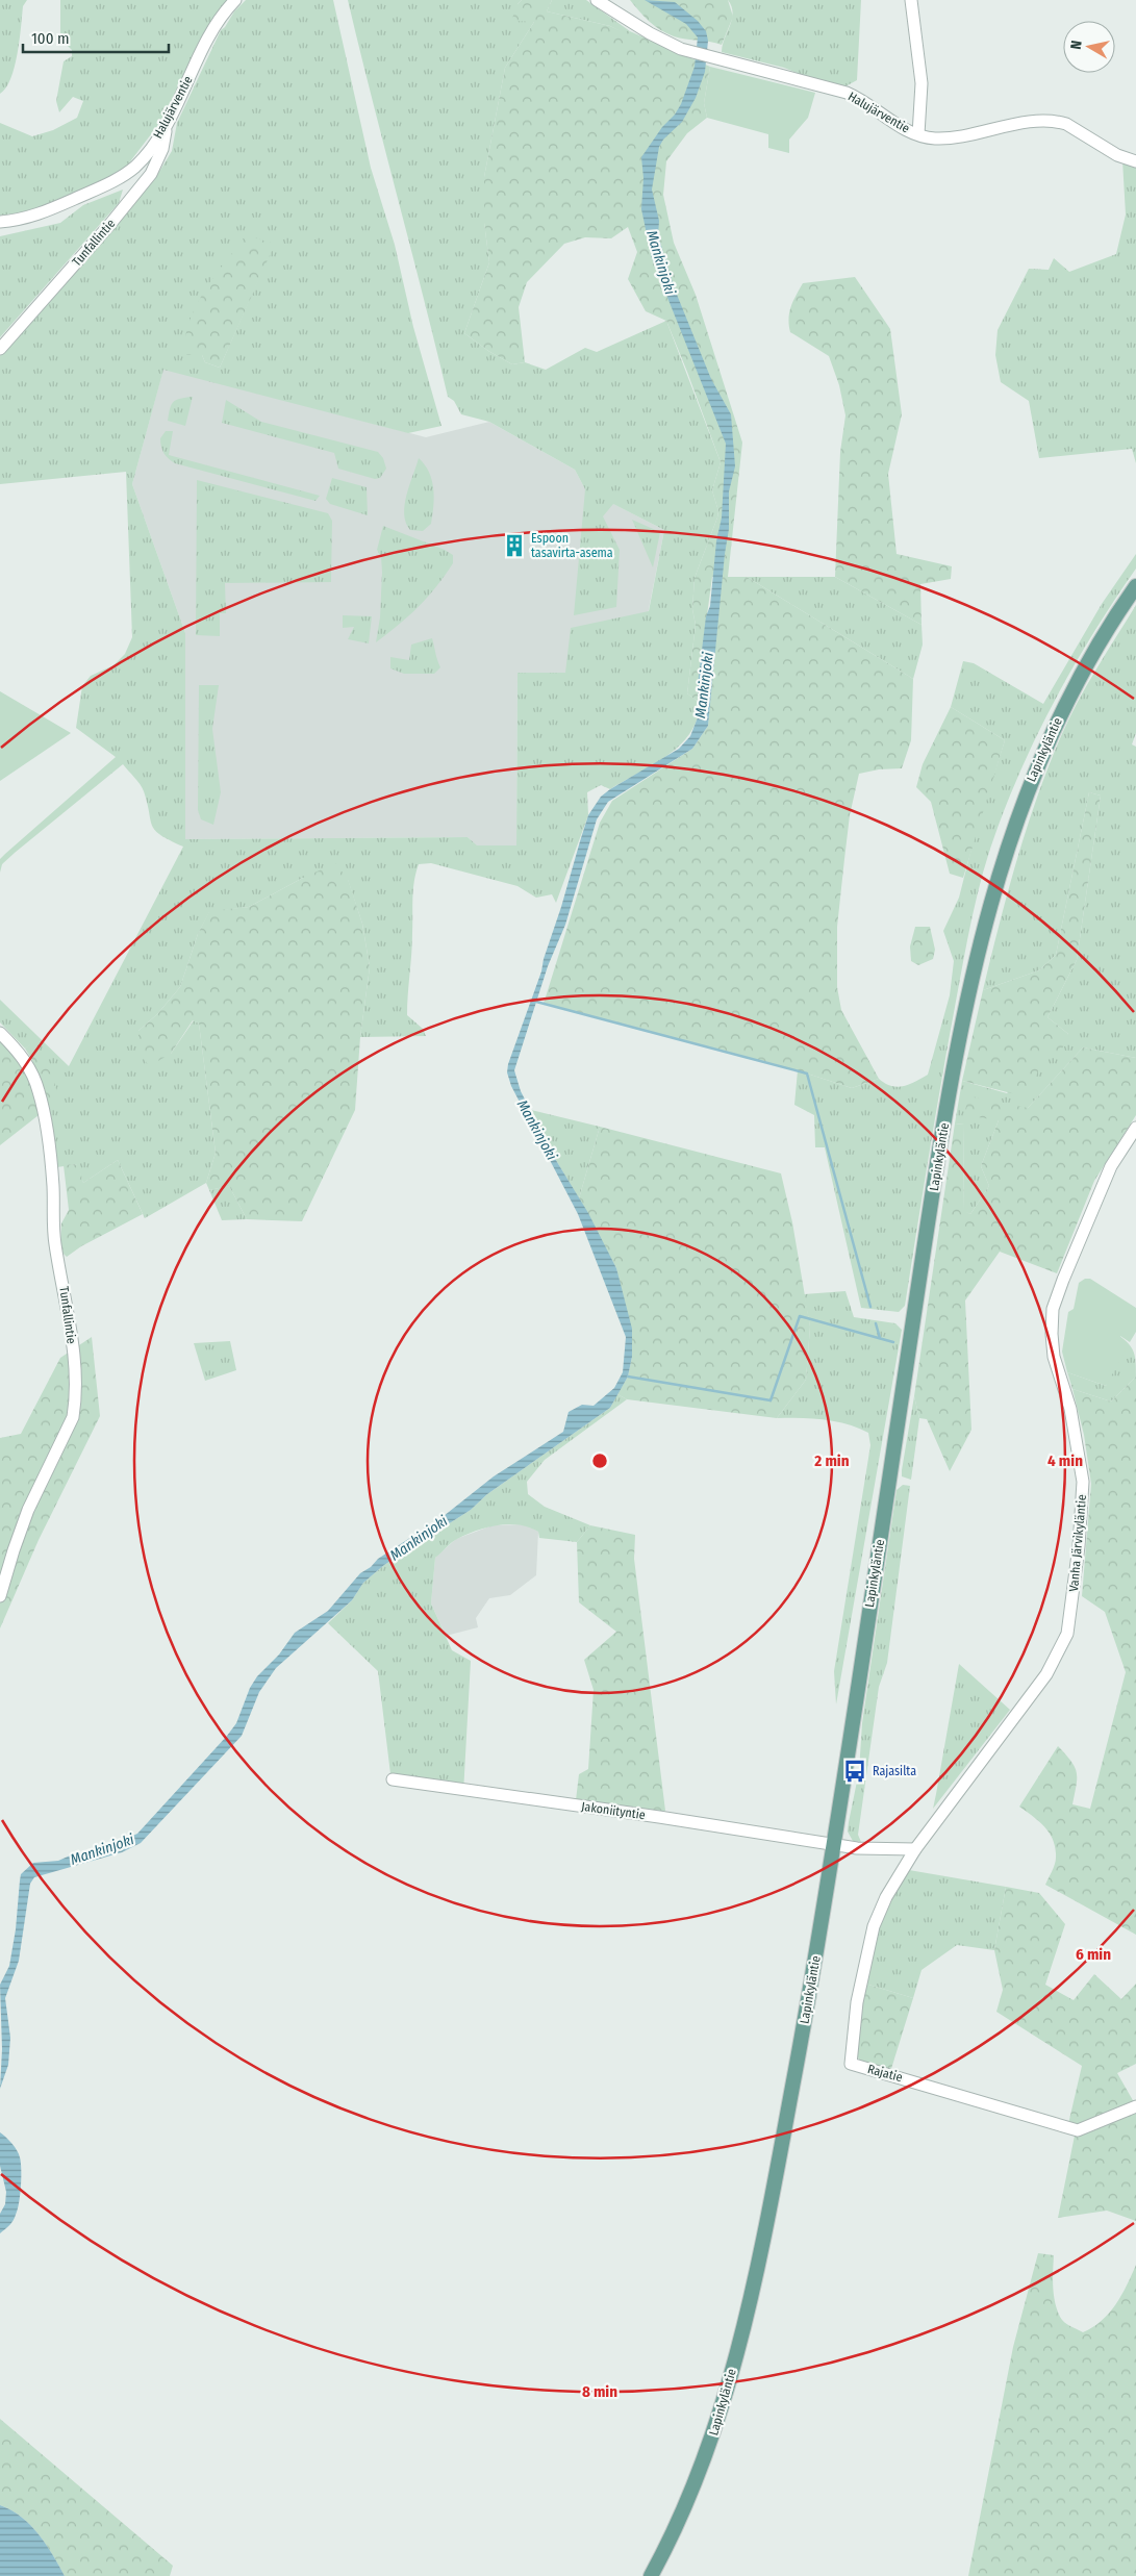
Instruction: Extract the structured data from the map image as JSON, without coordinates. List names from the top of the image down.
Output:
{
  "streets": {
    "main road": ["Lapinkyläntie"],
    "street": [
      "Halujärventie",
      "Tunfallintie",
      "Vanha Järvikyläntie",
      "Jakoniityntie",
      "Rajatie"
    ]
  },
  "crossings": [
    ["Halujärventie", "Tunfallintie"],
    ["Lapinkyläntie", "Jakoniityntie"],
    ["Vanha Järvikyläntie", "Rajatie"]
  ],
  "water": ["Mankinjoki"],
  "places": {
    "building": ["Espoon tasavirta-asema"],
    "bus stop": ["Rajasilta"]
  },
  "scale_bar": "100 m",
  "north": "left",
  "rings": [
    "2 min",
    "4 min",
    "6 min",
    "8 min"
  ]
}
